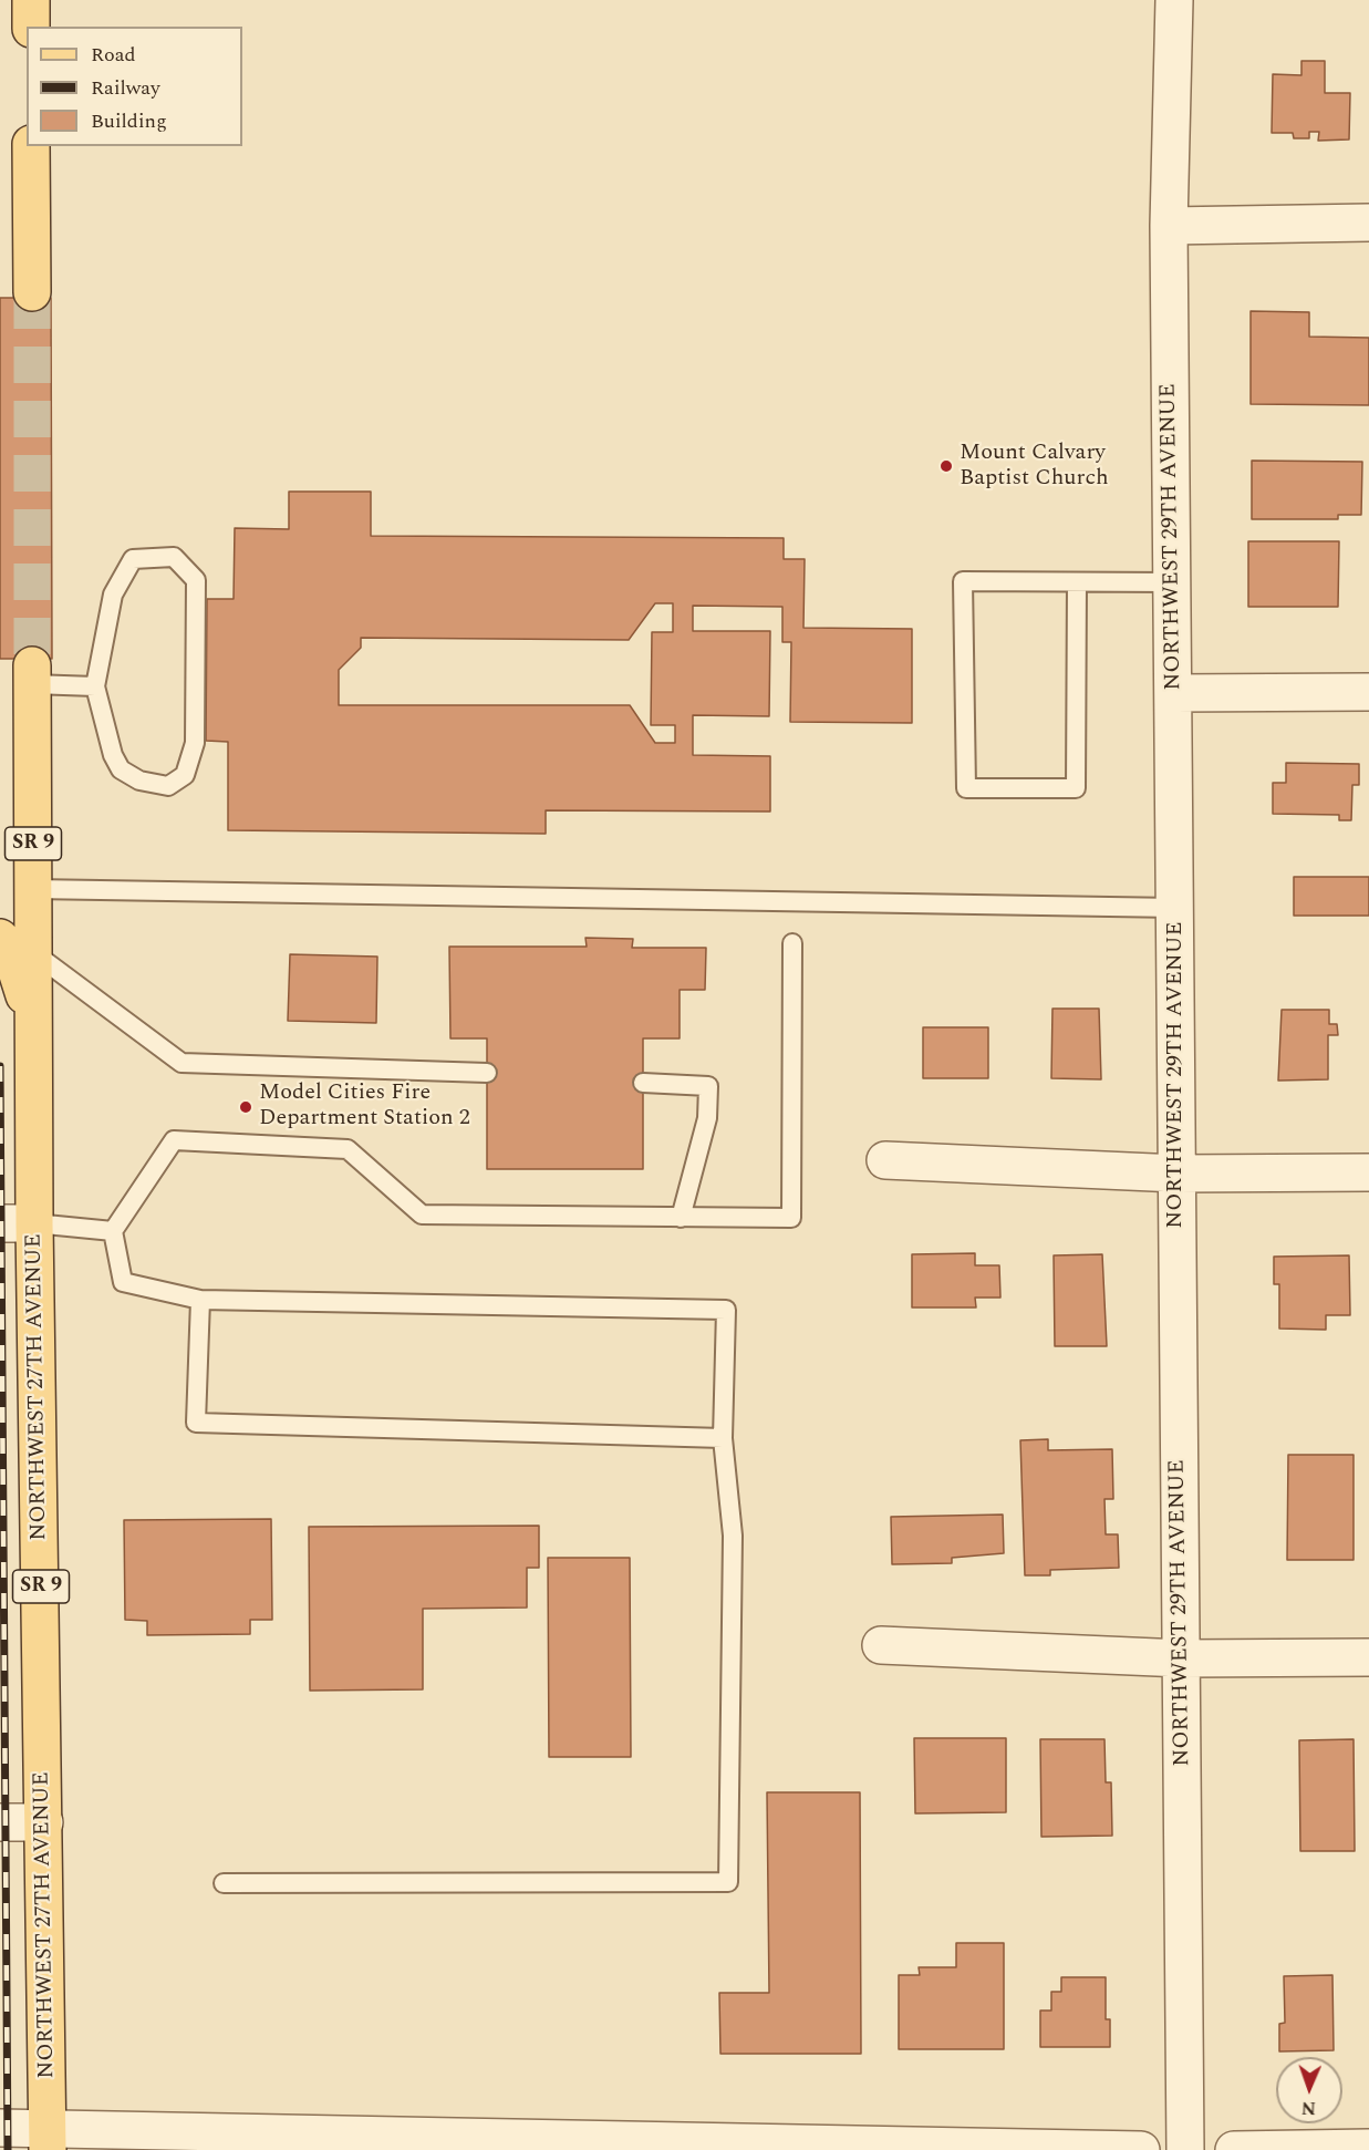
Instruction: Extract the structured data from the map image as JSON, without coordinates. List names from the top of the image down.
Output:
{
  "streets": {
    "main road": ["SR 9", "NORTHWEST 27TH AVENUE"],
    "street": ["NORTHWEST 29TH AVENUE"]
  },
  "places": ["Mount Calvary Baptist Church", "Model Cities Fire Department Station 2"],
  "legend": ["Road", "Railway", "Building"],
  "north": "bottom"
}
